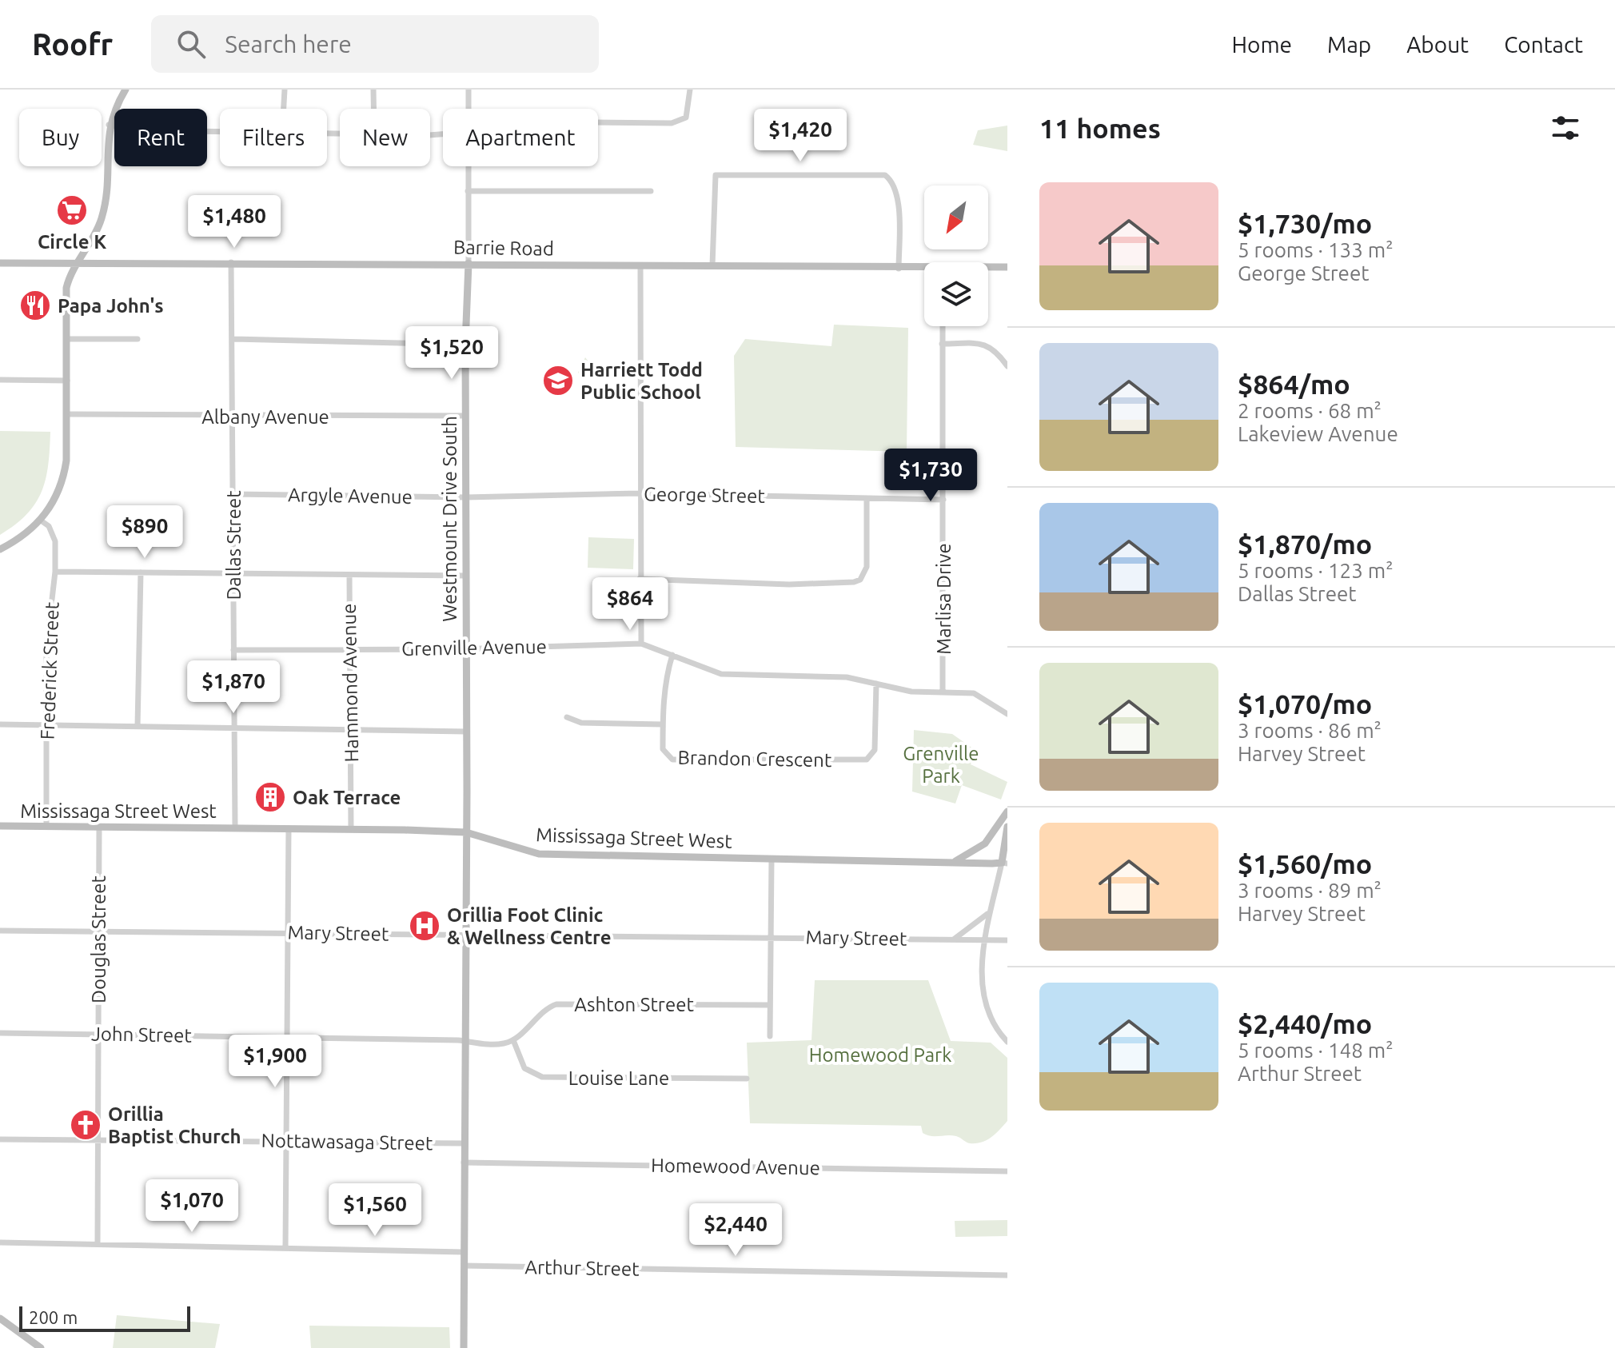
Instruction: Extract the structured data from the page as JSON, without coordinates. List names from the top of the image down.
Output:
{
  "streets": {
    "street": [
      "Barrie Road",
      "Albany Avenue",
      "George Street",
      "Argyle Avenue",
      "Westmount Drive South",
      "Dallas Street",
      "Marlisa Drive",
      "Grenville Avenue",
      "Frederick Street",
      "Hammond Avenue",
      "Brandon Crescent",
      "Mississaga Street West",
      "Mary Street",
      "Douglas Street",
      "Ashton Street",
      "John Street",
      "Louise Lane",
      "Nottawasaga Street",
      "Homewood Avenue",
      "Arthur Street"
    ]
  },
  "crossings": [
    ["Barrie Road", "Westmount Drive South"],
    ["Barrie Road", "Dallas Street"],
    ["Albany Avenue", "Westmount Drive South"],
    ["Albany Avenue", "Dallas Street"],
    ["George Street", "Argyle Avenue"],
    ["George Street", "Westmount Drive South"],
    ["George Street", "Marlisa Drive"],
    ["Argyle Avenue", "Westmount Drive South"],
    ["Argyle Avenue", "Dallas Street"],
    ["Westmount Drive South", "Grenville Avenue"],
    ["Westmount Drive South", "Mississaga Street West"],
    ["Westmount Drive South", "Mary Street"],
    ["Westmount Drive South", "John Street"],
    ["Westmount Drive South", "Nottawasaga Street"],
    ["Westmount Drive South", "Homewood Avenue"],
    ["Westmount Drive South", "Arthur Street"],
    ["Dallas Street", "Grenville Avenue"],
    ["Dallas Street", "Mississaga Street West"],
    ["Marlisa Drive", "Grenville Avenue"],
    ["Grenville Avenue", "Hammond Avenue"],
    ["Grenville Avenue", "Brandon Crescent"],
    ["Frederick Street", "Mississaga Street West"],
    ["Hammond Avenue", "Mississaga Street West"],
    ["Mississaga Street West", "Douglas Street"],
    ["Mary Street", "Douglas Street"],
    ["Douglas Street", "John Street"],
    ["Douglas Street", "Nottawasaga Street"],
    ["Ashton Street", "John Street"],
    ["Ashton Street", "Louise Lane"],
    ["John Street", "Louise Lane"]
  ],
  "parks": ["Grenville Park", "Homewood Park"],
  "places": {
    "supermarket": ["Circle K"],
    "restaurant": ["Papa John's"],
    "school or university": ["Harriett Todd Public School"],
    "building": ["Oak Terrace"],
    "hospital": ["Orillia Foot Clinic & Wellness Centre"],
    "church": ["Orillia Baptist Church"]
  },
  "scale_bar": "200 m",
  "north": "bottom left",
  "page": {
    "header": "Roofr",
    "search": "Search here",
    "nav": [
      "Home",
      "Map",
      "About",
      "Contact"
    ],
    "heading": "11 homes",
    "price": [
      "$1,420",
      "$1,480",
      "$1,520",
      "$1,730",
      "$890",
      "$864",
      "$1,870",
      "$1,900",
      "$1,070",
      "$1,560",
      "$2,440"
    ],
    "chip": [
      "Buy",
      "Rent",
      "Filters",
      "New",
      "Apartment"
    ],
    "list": [
      {
        "name": "$1,730/mo",
        "note": "5 rooms · 133 m² · George Street"
      },
      {
        "name": "$864/mo",
        "note": "2 rooms · 68 m² · Lakeview Avenue"
      },
      {
        "name": "$1,870/mo",
        "note": "5 rooms · 123 m² · Dallas Street"
      },
      {
        "name": "$1,070/mo",
        "note": "3 rooms · 86 m² · Harvey Street"
      },
      {
        "name": "$1,560/mo",
        "note": "3 rooms · 89 m² · Harvey Street"
      },
      {
        "name": "$2,440/mo",
        "note": "5 rooms · 148 m² · Arthur Street"
      }
    ],
    "scale": "200 m"
  }
}
